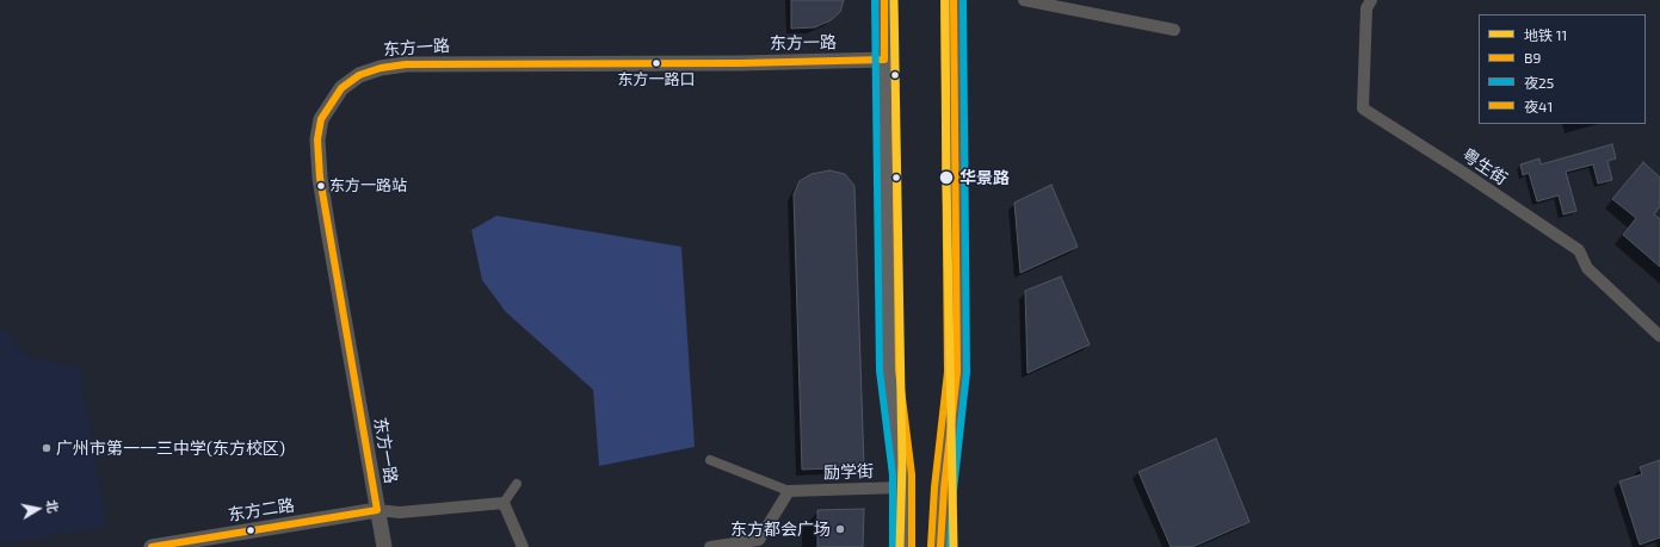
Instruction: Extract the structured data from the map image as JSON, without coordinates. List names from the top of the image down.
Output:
{
  "streets": {
    "street": [
      "东方一路",
      "粤生街",
      "励学街",
      "东方二路"
    ]
  },
  "crossings": [
    ["东方一路", "东方二路"]
  ],
  "places": [
    "东方一路口",
    "华景路",
    "东方一路站",
    "广州市第一一三中学(东方校区)",
    "东方都会广场"
  ],
  "lines": [
    "metro line 11",
    "transit line B9",
    "transit line 夜25",
    "transit line 夜41"
  ],
  "legend": [
    "地铁 11",
    "B9",
    "夜25",
    "夜41"
  ],
  "north": "right"
}
